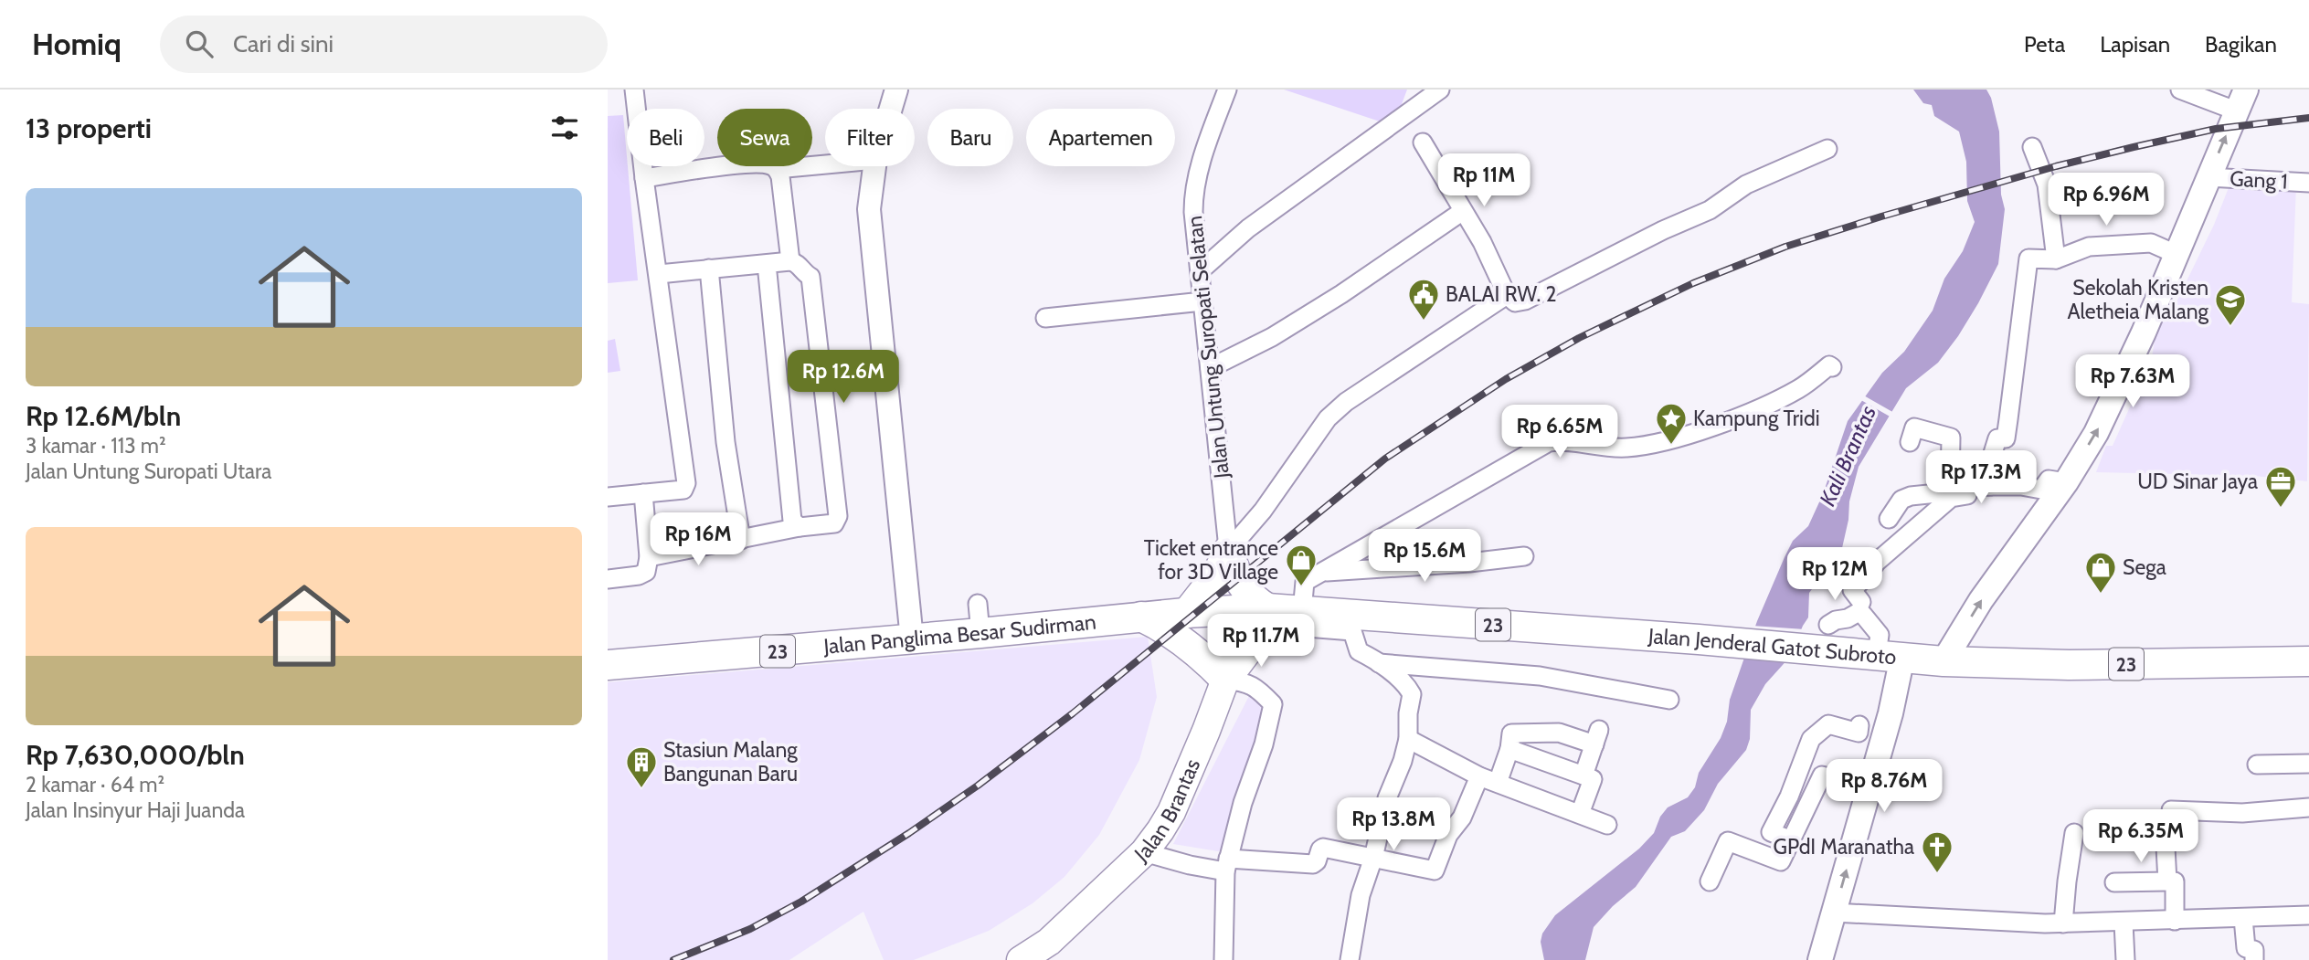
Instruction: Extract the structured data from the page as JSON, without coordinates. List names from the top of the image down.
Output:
{
  "streets": {
    "highway": ["23", "Jalan Panglima Besar Sudirman", "Jalan Jenderal Gatot Subroto"],
    "main road": ["Jalan Brantas"],
    "street": ["Gang 1", "Jalan Untung Suropati Selatan"]
  },
  "crossings": [
    ["Jalan Untung Suropati Selatan", "Jalan Panglima Besar Sudirman"],
    ["Jalan Untung Suropati Selatan", "Jalan Jenderal Gatot Subroto"],
    ["Jalan Untung Suropati Selatan", "Jalan Brantas"],
    ["Jalan Panglima Besar Sudirman", "Jalan Jenderal Gatot Subroto"],
    ["Jalan Panglima Besar Sudirman", "Jalan Brantas"],
    ["Jalan Jenderal Gatot Subroto", "Jalan Brantas"]
  ],
  "water": ["Kali Brantas"],
  "places": {
    "public building": ["BALAI RW. 2"],
    "school or university": ["Sekolah Kristen Aletheia Malang"],
    "place": ["Kampung Tridi"],
    "office": ["UD Sinar Jaya"],
    "shop": ["Ticket entrance for 3D Village", "Sega"],
    "building": ["Stasiun Malang Bangunan Baru"],
    "church": ["GPdI Maranatha"]
  },
  "page": {
    "header": "Homiq",
    "search": "Cari di sini",
    "nav": ["Peta", "Lapisan", "Bagikan"],
    "heading": "13 properti",
    "chip": [
      "Beli",
      "Sewa",
      "Filter",
      "Baru",
      "Apartemen"
    ],
    "price": [
      "Rp 11M",
      "Rp 6.96M",
      "Rp 12.6M",
      "Rp 7.63M",
      "Rp 6.65M",
      "Rp 17.3M",
      "Rp 16M",
      "Rp 15.6M",
      "Rp 12M",
      "Rp 11.7M",
      "Rp 8.76M",
      "Rp 13.8M",
      "Rp 6.35M"
    ],
    "list": [
      {
        "name": "Rp 12.6M/bln",
        "note": "3 kamar · 113 m² · Jalan Untung Suropati Utara"
      },
      {
        "name": "Rp 7,630,000/bln",
        "note": "2 kamar · 64 m² · Jalan Insinyur Haji Juanda"
      }
    ]
  }
}
